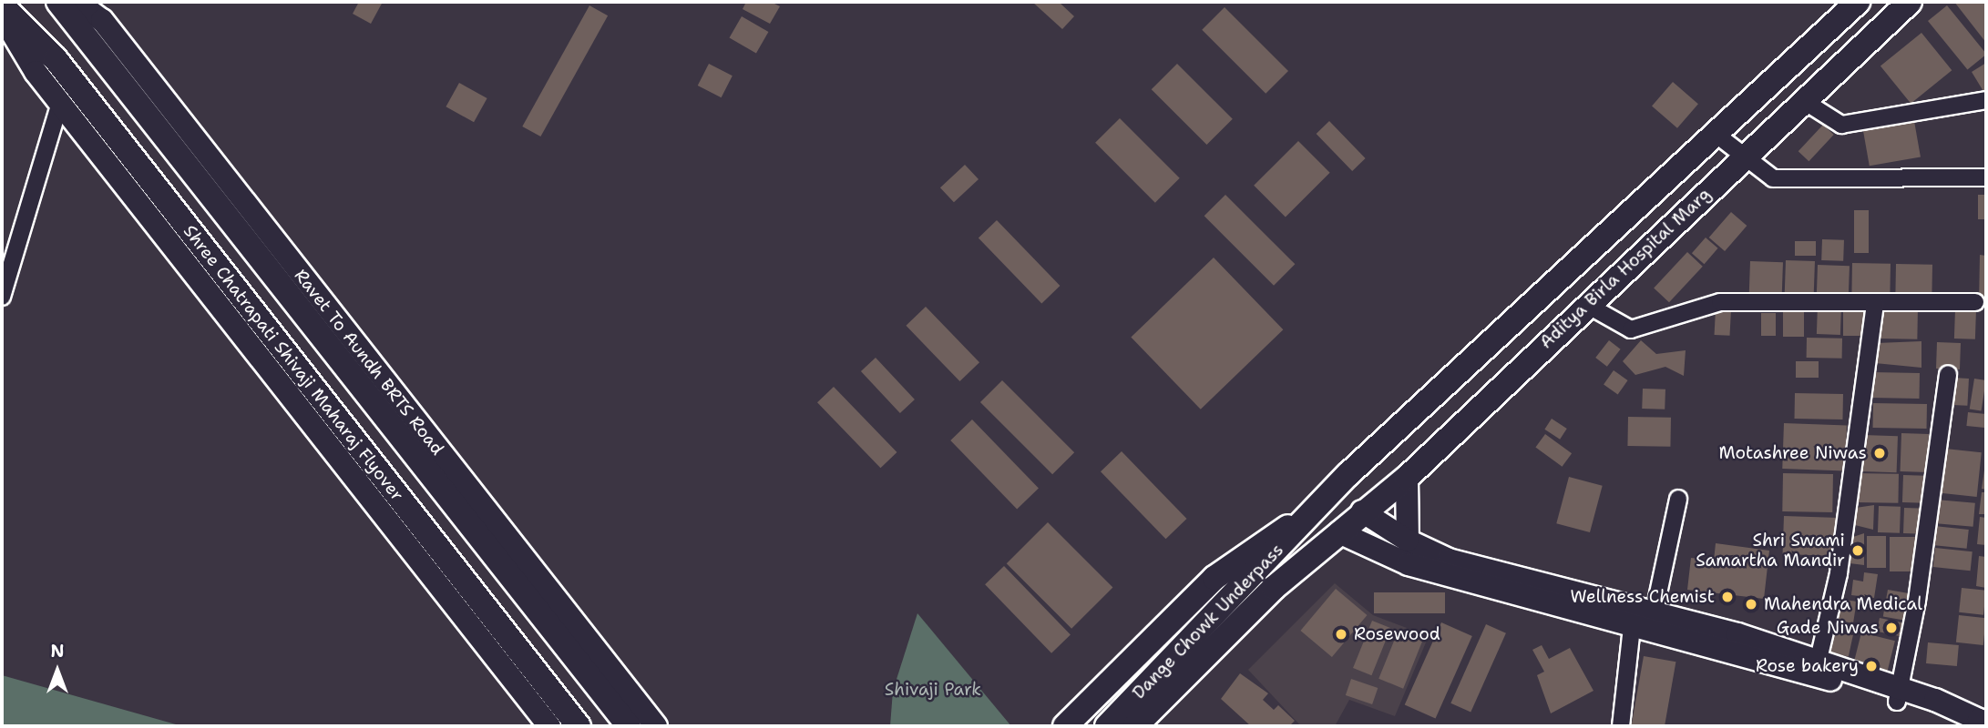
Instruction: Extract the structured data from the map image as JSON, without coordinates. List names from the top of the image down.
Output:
{
  "streets": {
    "main road": ["Aditya Birla Hospital Marg", "Shree Chatrapati Shivaji Maharaj Flyover", "Dange Chowk Underpass"],
    "street": ["Ravet To Aundh BRTS Road"]
  },
  "crossings": [
    ["Aditya Birla Hospital Marg", "Dange Chowk Underpass"]
  ],
  "parks": ["Shivaji Park"],
  "places": [
    "Motashree Niwas",
    "Shri Swami Samartha Mandir",
    "Wellness Chemist",
    "Mahendra Medical",
    "Gade Niwas",
    "Rosewood",
    "Rose bakery"
  ],
  "north": "top"
}
